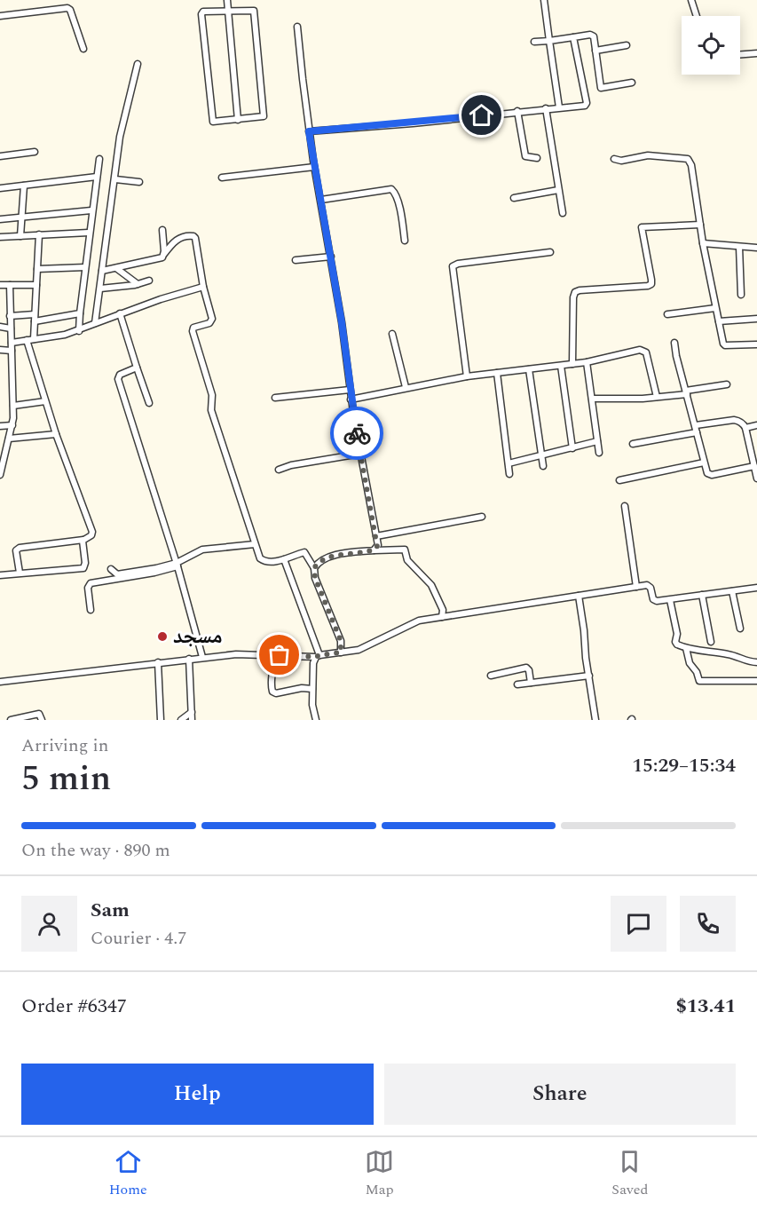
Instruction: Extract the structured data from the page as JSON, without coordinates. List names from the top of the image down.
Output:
{
  "places": ["مسجد"],
  "page": {
    "heading": ["5 min", "Arriving in", "15:29–15:34"],
    "panel": [
      "Sam",
      "Courier · 4.7",
      "Order #6347",
      "$13.41"
    ],
    "bar": "On the way · 890 m",
    "buttons": ["Help", "Share"],
    "tabs": ["Home", "Map", "Saved"]
  }
}
